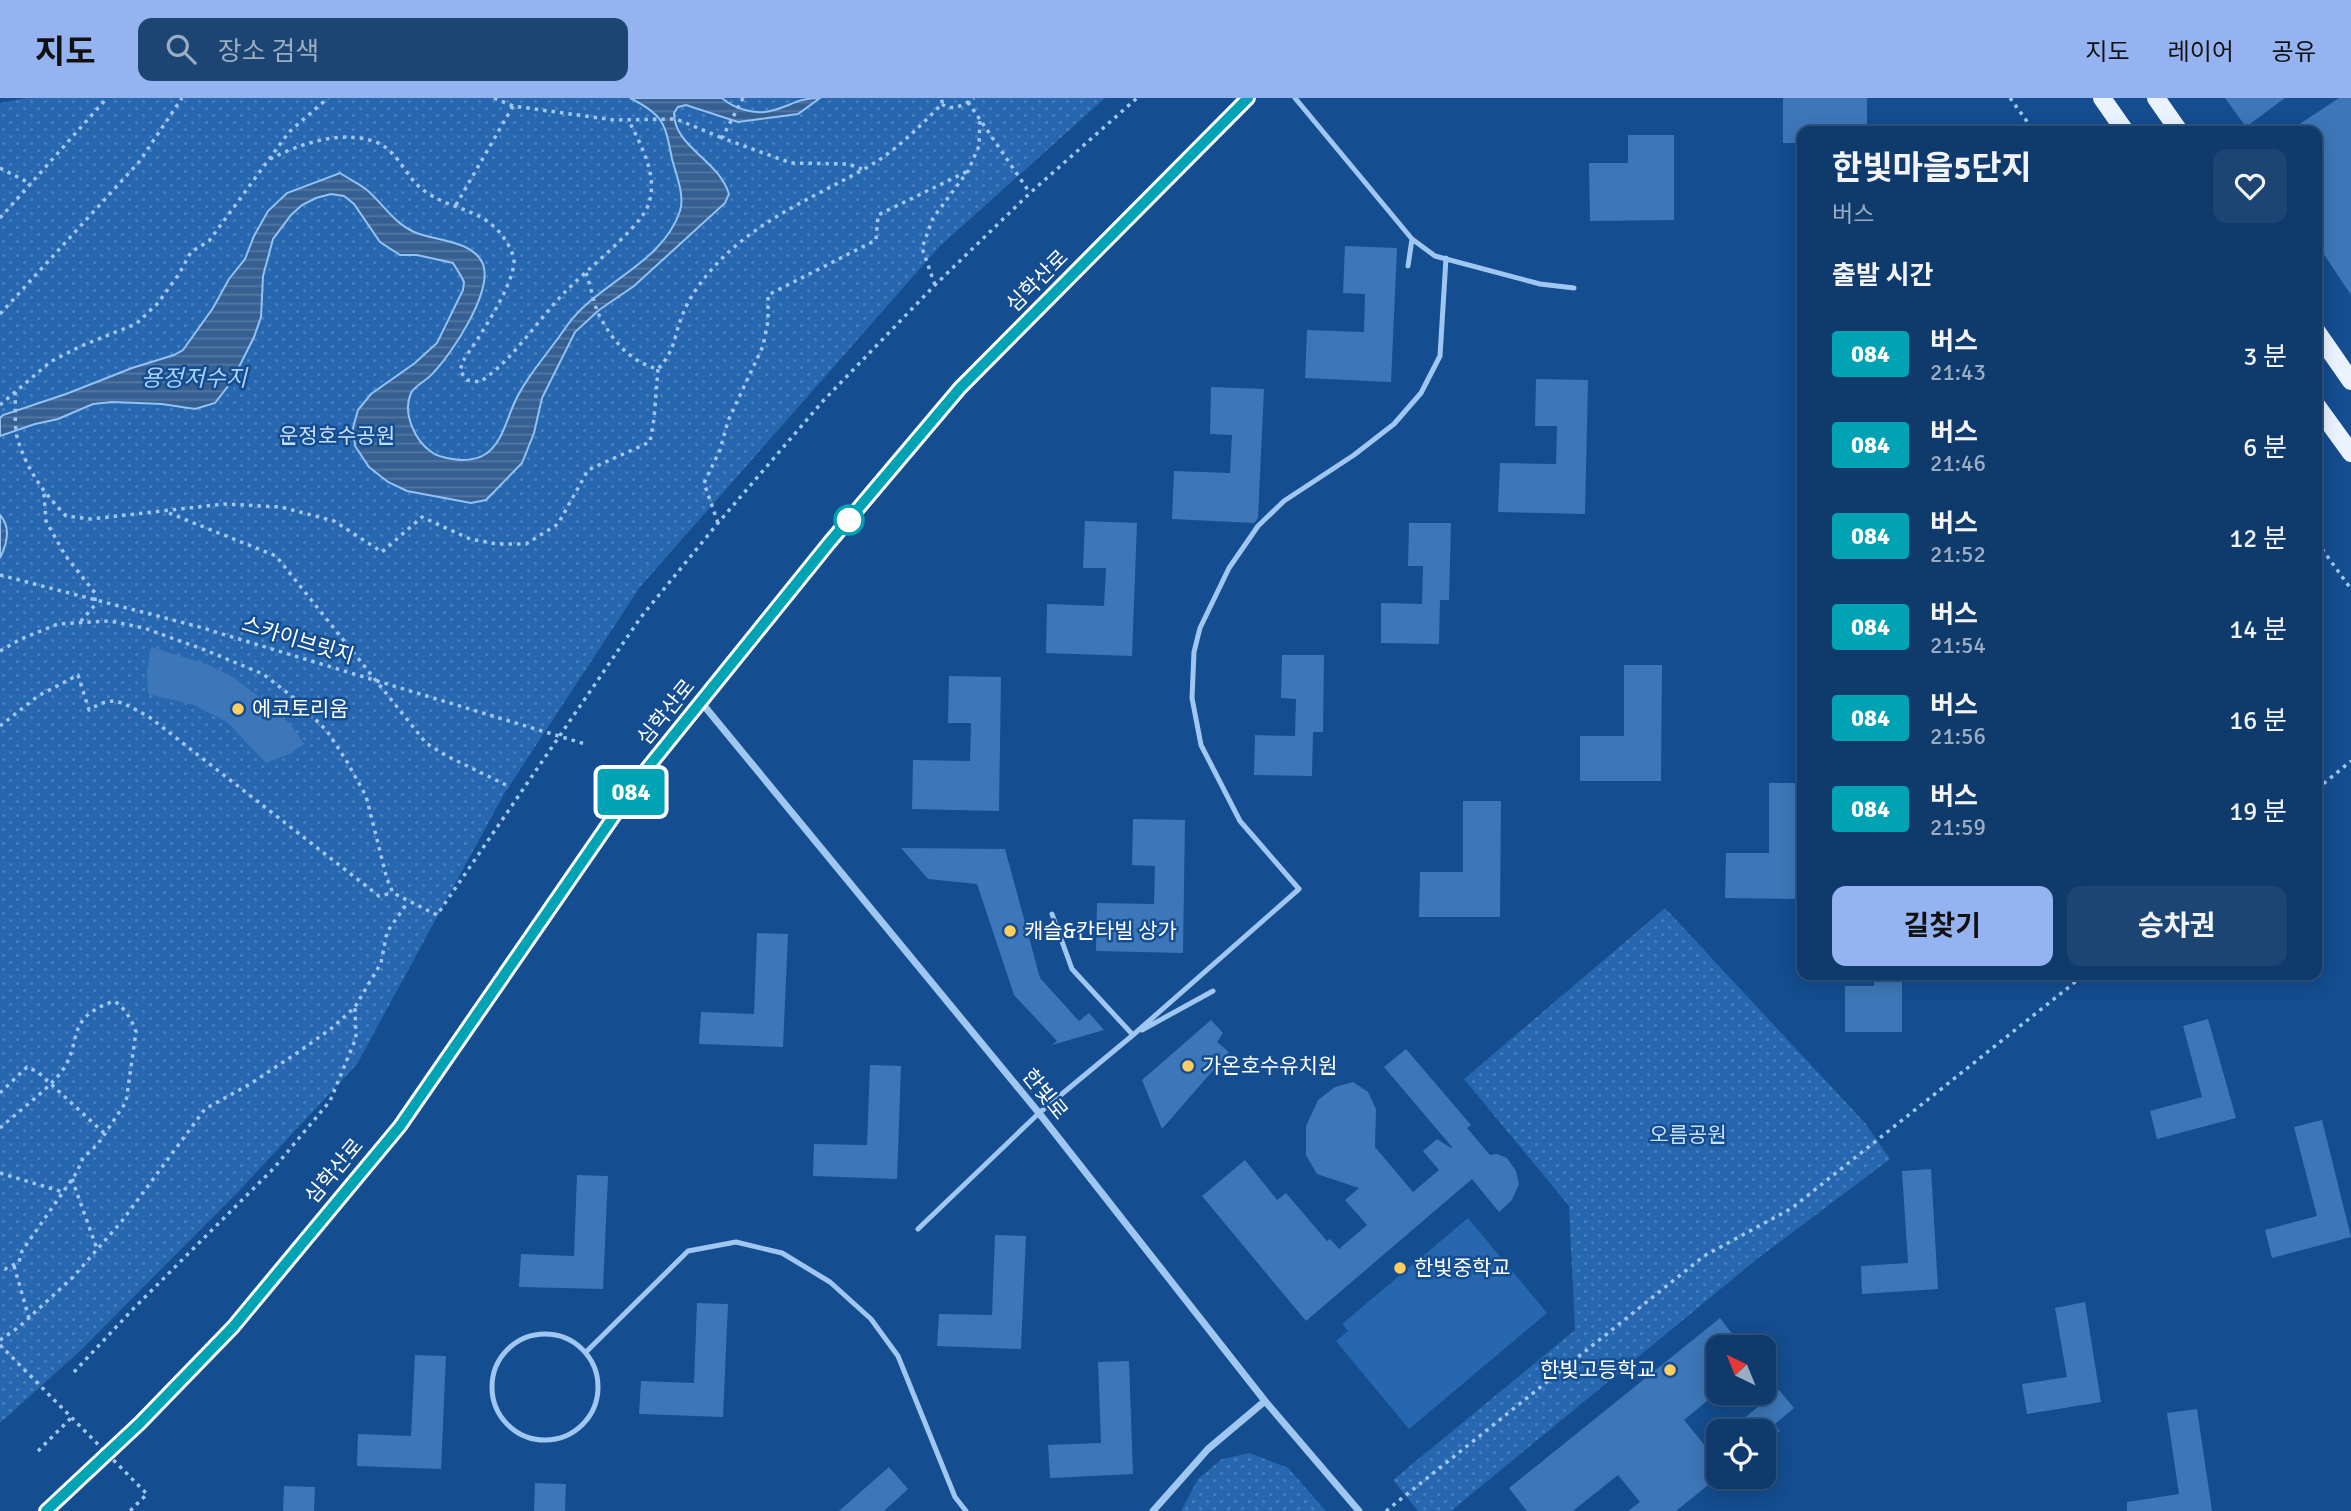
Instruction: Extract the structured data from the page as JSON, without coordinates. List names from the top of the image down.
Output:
{
  "streets": {
    "street": ["심학산로", "한빛로"],
    "path": ["스카이브릿지"]
  },
  "crossings": [
    ["심학산로", "한빛로"]
  ],
  "water": ["용정저수지"],
  "parks": ["운정호수공원", "오름공원"],
  "places": [
    "에코토리움",
    "캐슬&칸타빌 상가",
    "가온호수유치원",
    "한빛중학교",
    "한빛고등학교"
  ],
  "lines": ["bus line 084"],
  "north": "top left",
  "page": {
    "header": "지도",
    "search": "장소 검색",
    "nav": ["지도", "레이어", "공유"],
    "on_map": "084",
    "heading": [
      ["한빛마을5단지", "버스"],
      "출발 시간"
    ],
    "list": [
      {
        "mark": "084",
        "name": "버스",
        "note": "21:43",
        "value": "3 분"
      },
      {
        "mark": "084",
        "name": "버스",
        "note": "21:46",
        "value": "6 분"
      },
      {
        "mark": "084",
        "name": "버스",
        "note": "21:52",
        "value": "12 분"
      },
      {
        "mark": "084",
        "name": "버스",
        "note": "21:54",
        "value": "14 분"
      },
      {
        "mark": "084",
        "name": "버스",
        "note": "21:56",
        "value": "16 분"
      },
      {
        "mark": "084",
        "name": "버스",
        "note": "21:59",
        "value": "19 분"
      }
    ],
    "buttons": ["길찾기", "승차권"]
  }
}
